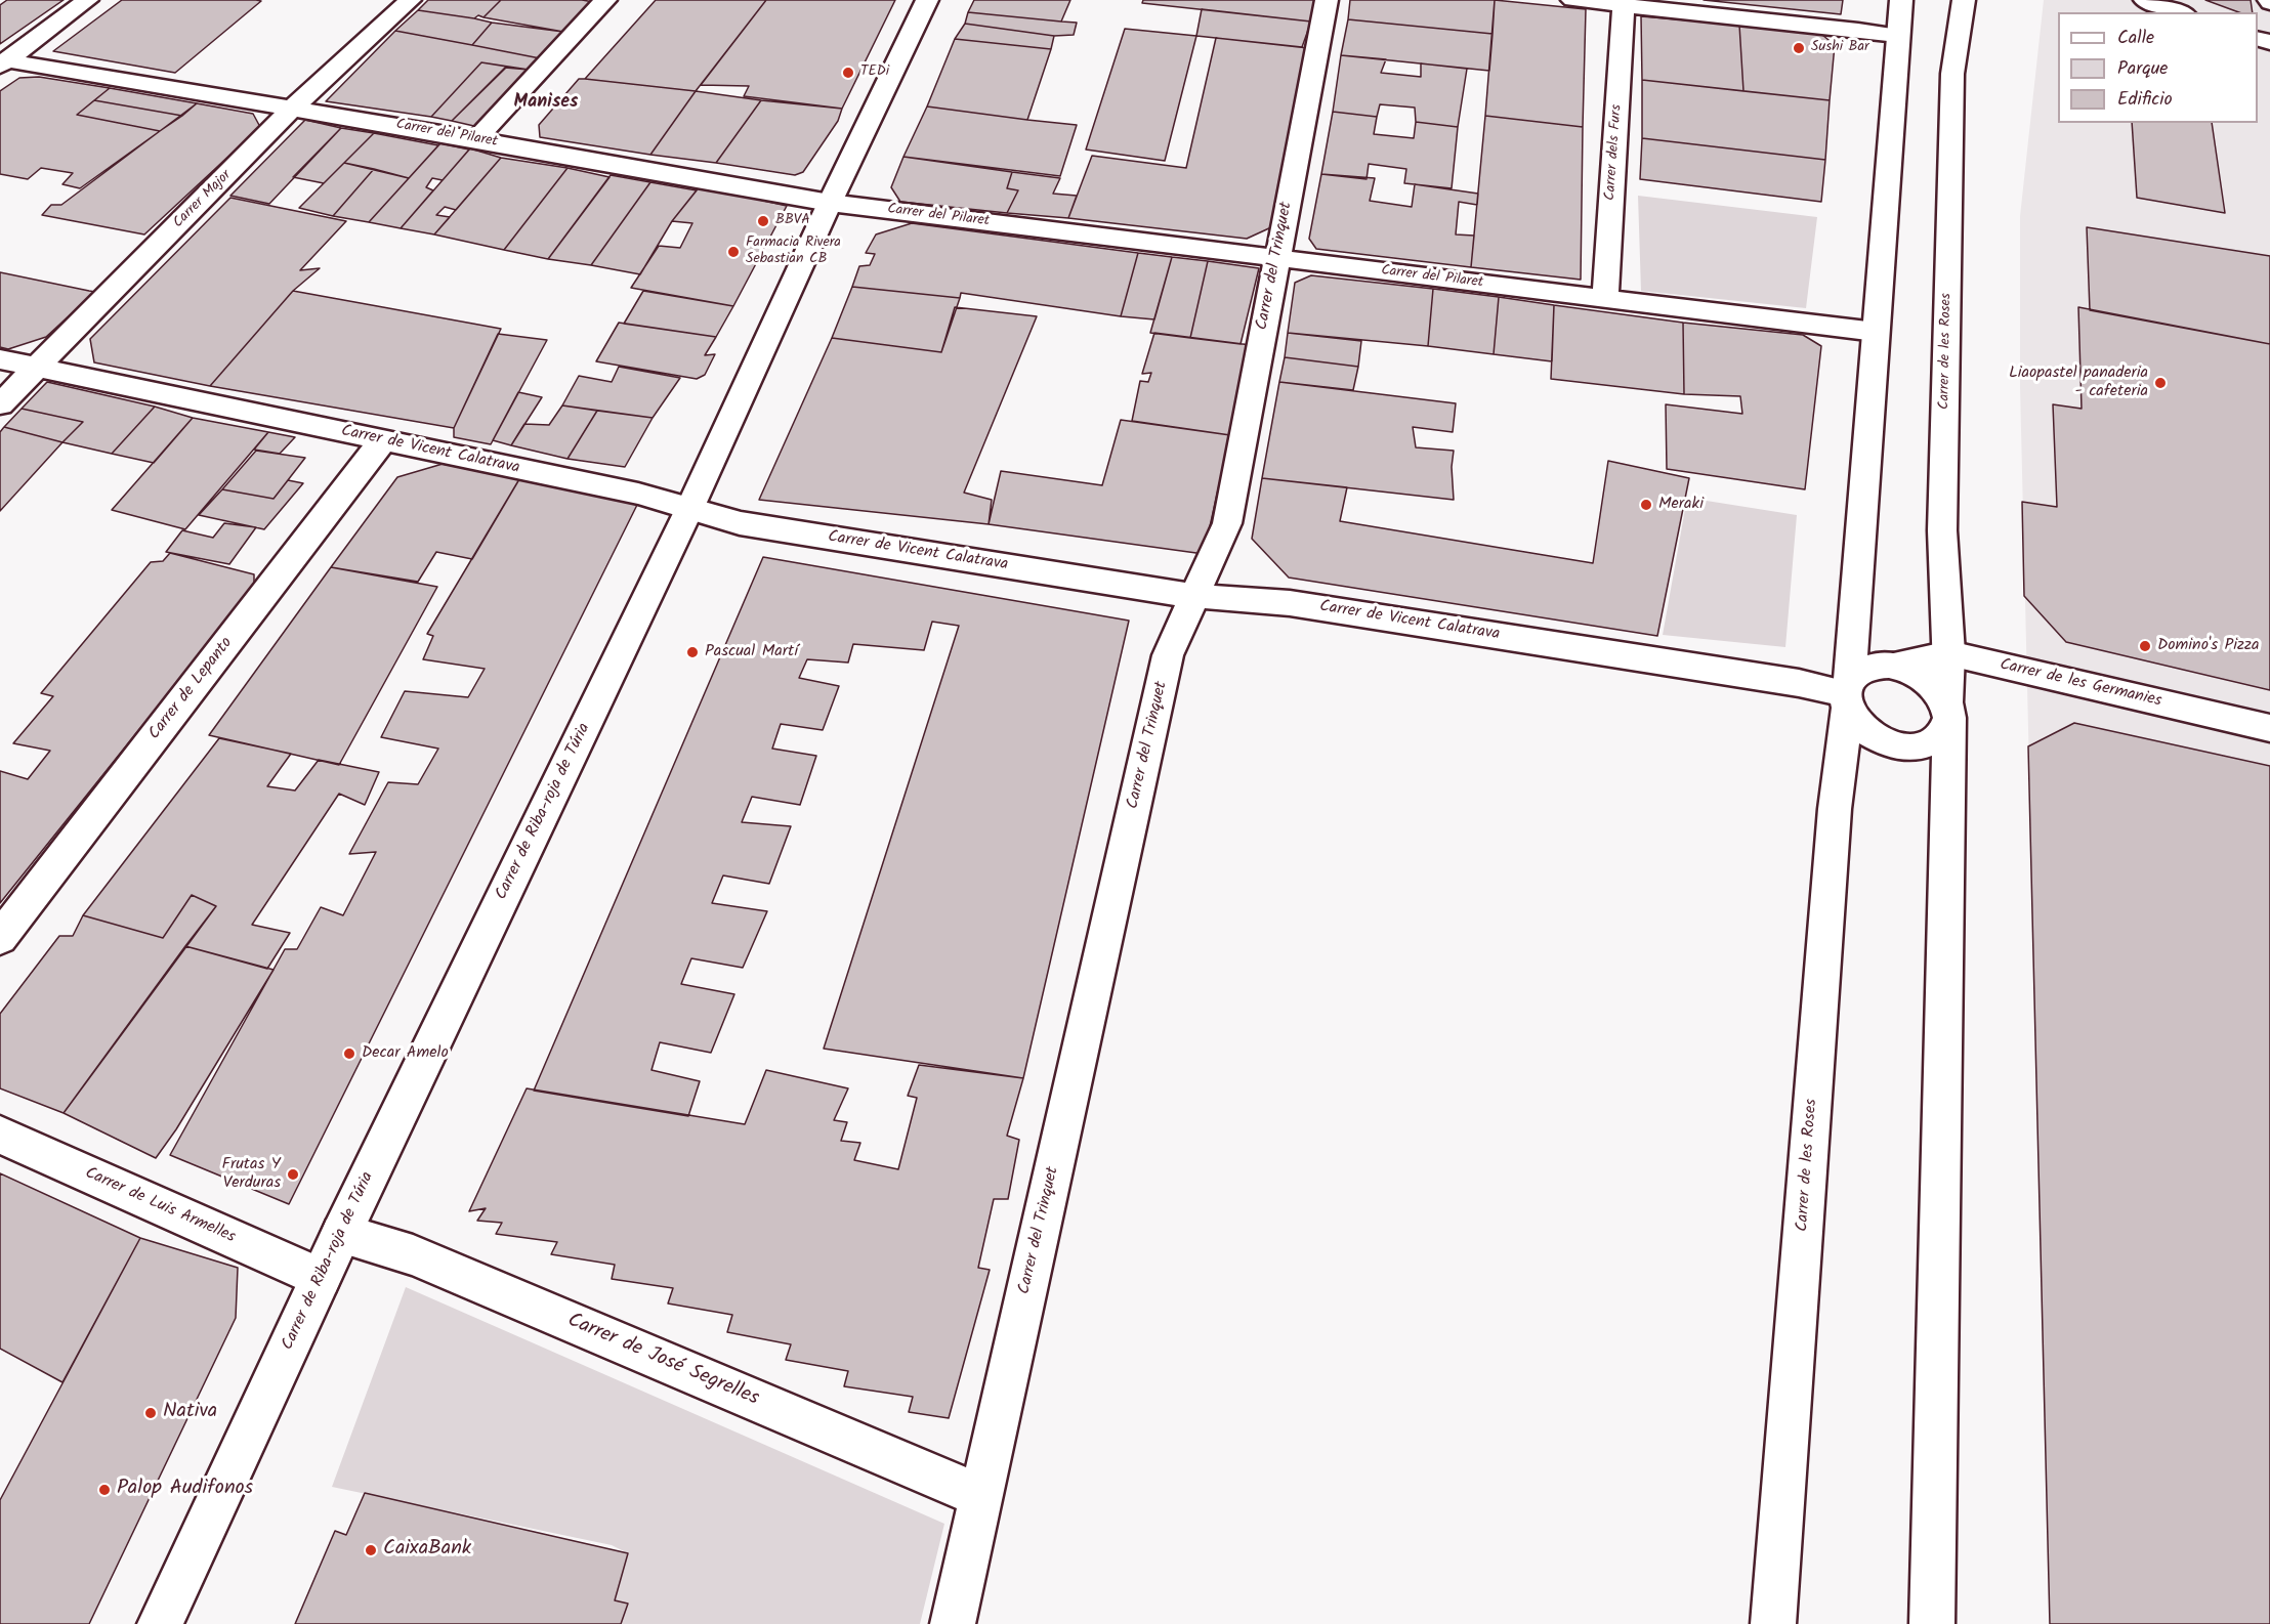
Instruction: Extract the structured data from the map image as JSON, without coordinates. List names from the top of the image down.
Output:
{
  "streets": {
    "street": [
      "Carrer del Pilaret",
      "Carrer dels Furs",
      "Carrer Major",
      "Carrer del Trinquet",
      "Carrer de les Roses",
      "Carrer de Vicent Calatrava",
      "Carrer de les Germanies",
      "Carrer de Lepanto",
      "Carrer de Riba-roja de Túria",
      "Carrer de Luis Armelles",
      "Carrer de José Segrelles"
    ]
  },
  "crossings": [
    ["Carrer del Pilaret", "Carrer dels Furs"],
    ["Carrer del Pilaret", "Carrer Major"],
    ["Carrer del Pilaret", "Carrer del Trinquet"],
    ["Carrer del Pilaret", "Carrer de les Roses"],
    ["Carrer del Pilaret", "Carrer de Riba-roja de Túria"],
    ["Carrer Major", "Carrer de Vicent Calatrava"],
    ["Carrer del Trinquet", "Carrer de Vicent Calatrava"],
    ["Carrer del Trinquet", "Carrer de José Segrelles"],
    ["Carrer de les Roses", "Carrer de Vicent Calatrava"],
    ["Carrer de les Roses", "Carrer de les Germanies"],
    ["Carrer de Vicent Calatrava", "Carrer de les Germanies"],
    ["Carrer de Vicent Calatrava", "Carrer de Lepanto"],
    ["Carrer de Vicent Calatrava", "Carrer de Riba-roja de Túria"],
    ["Carrer de Riba-roja de Túria", "Carrer de Luis Armelles"],
    ["Carrer de Riba-roja de Túria", "Carrer de José Segrelles"]
  ],
  "districts": ["Manises"],
  "places": [
    "Sushi Bar",
    "TEDi",
    "BBVA",
    "Farmacia Rivera Sebastian CB",
    "Liaopastel panaderia - cafeteria",
    "Meraki",
    "Domino's Pizza",
    "Pascual Martí",
    "Decar Amelo",
    "Frutas Y Verduras",
    "Nativa",
    "Palop Audifonos",
    "CaixaBank"
  ],
  "legend": ["Calle", "Parque", "Edificio"]
}
